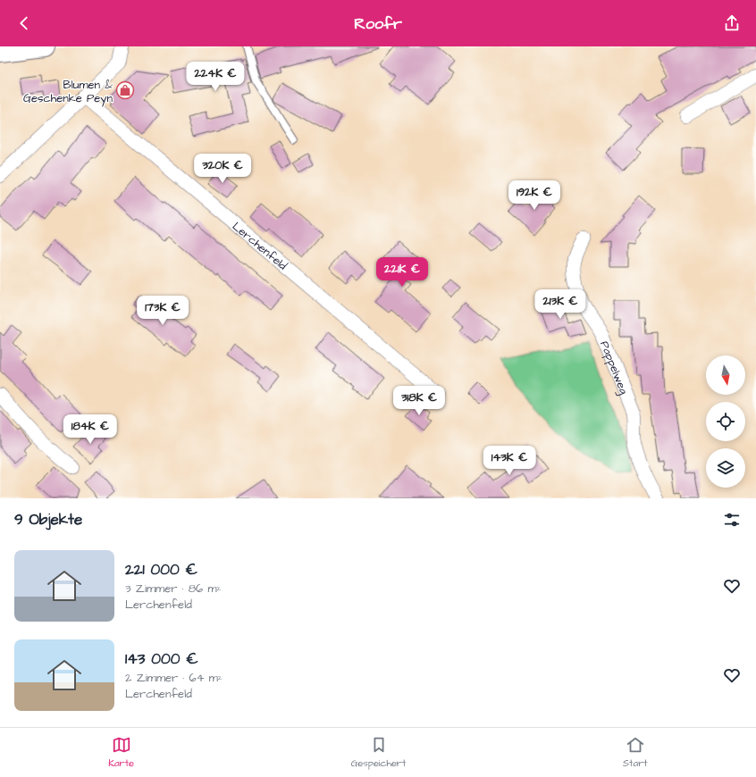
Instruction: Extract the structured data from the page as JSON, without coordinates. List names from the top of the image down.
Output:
{
  "streets": {
    "street": ["Lerchenfeld", "Pappelweg"]
  },
  "places": {
    "shop": ["Blumen & Geschenke Peyn"]
  },
  "north": "bottom",
  "page": {
    "header": "Roofr",
    "price": [
      "224K €",
      "320K €",
      "192K €",
      "221K €",
      "213K €",
      "173K €",
      "318K €",
      "184K €",
      "143K €"
    ],
    "heading": "9 Objekte",
    "list": [
      {
        "name": "221 000 €",
        "note": "3 Zimmer · 86 m² · Lerchenfeld"
      },
      {
        "name": "143 000 €",
        "note": "2 Zimmer · 64 m² · Lerchenfeld"
      }
    ],
    "tabs": ["Karte", "Gespeichert", "Start"]
  }
}
